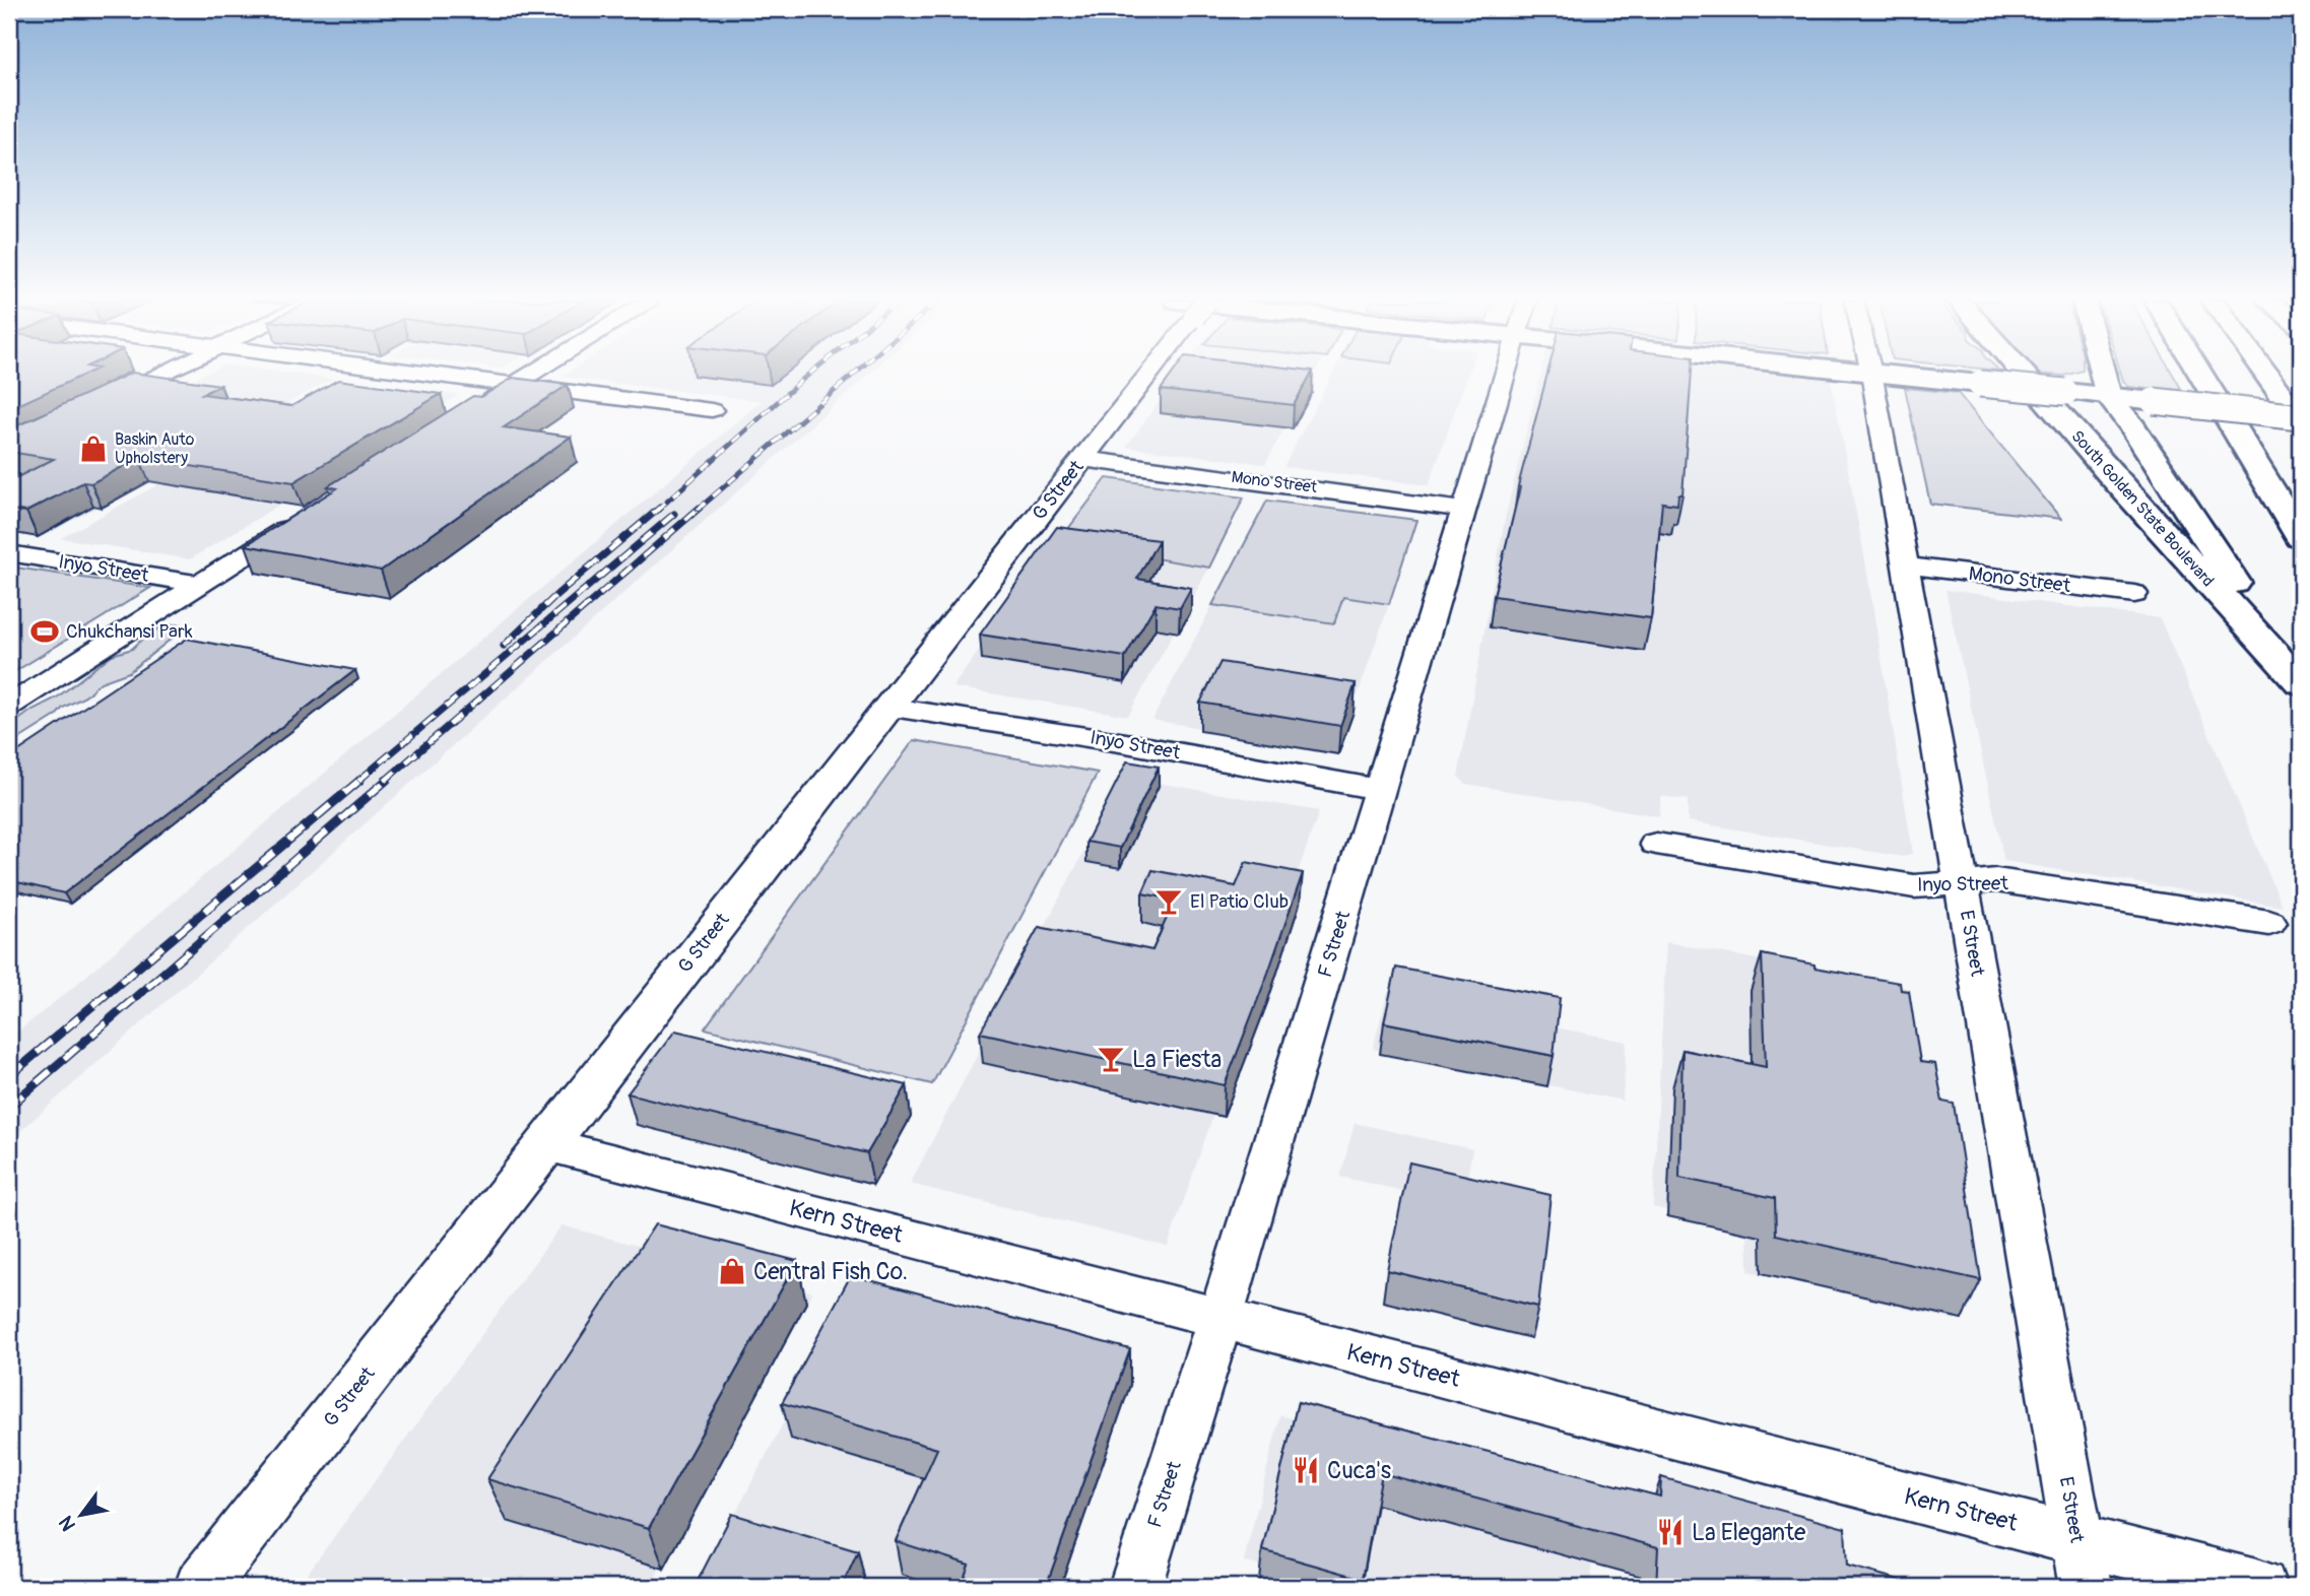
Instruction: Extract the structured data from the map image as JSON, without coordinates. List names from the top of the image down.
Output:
{
  "streets": {
    "main road": ["South Golden State Boulevard"],
    "street": [
      "Mono Street",
      "G Street",
      "Inyo Street",
      "E Street",
      "F Street",
      "Kern Street"
    ]
  },
  "crossings": [
    ["Mono Street", "G Street"],
    ["Mono Street", "E Street"],
    ["Mono Street", "F Street"],
    ["G Street", "Inyo Street"],
    ["G Street", "Kern Street"],
    ["Inyo Street", "E Street"],
    ["Inyo Street", "F Street"],
    ["E Street", "Kern Street"],
    ["F Street", "Kern Street"]
  ],
  "places": {
    "shop": ["Baskin Auto Upholstery", "Central Fish Co."],
    "sports": ["Chukchansi Park"],
    "bar": ["El Patio Club", "La Fiesta"],
    "restaurant": ["Cuca's", "La Elegante"]
  },
  "north": "bottom left"
}
